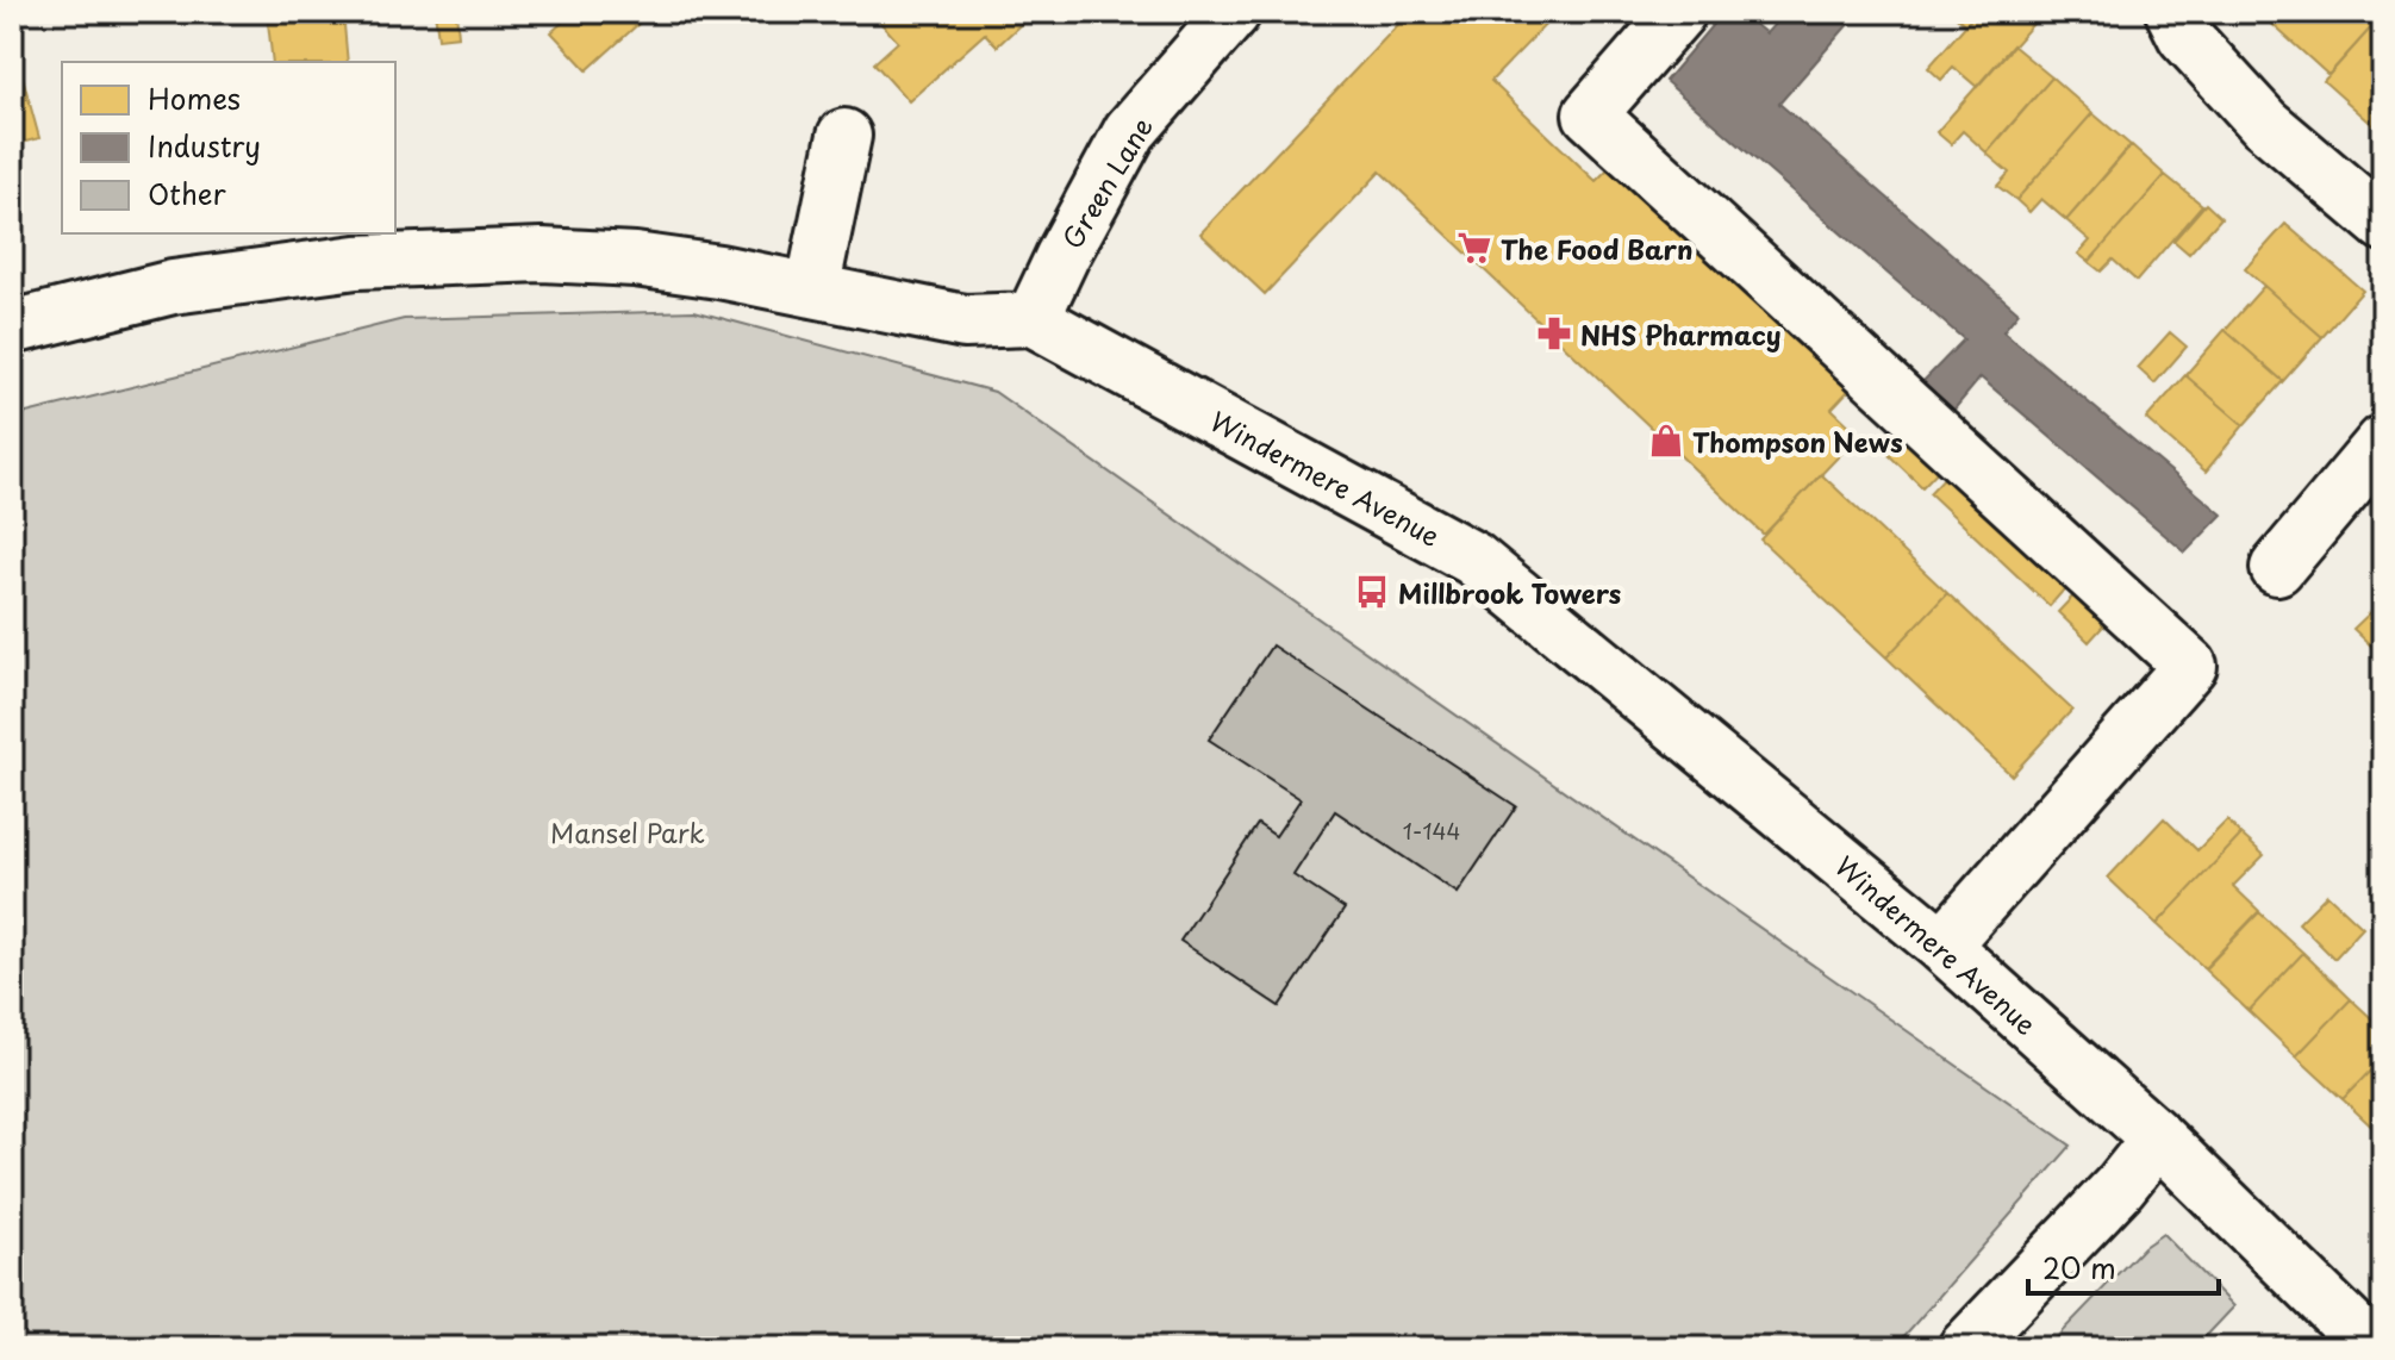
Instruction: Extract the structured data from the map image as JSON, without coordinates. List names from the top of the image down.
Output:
{
  "streets": {
    "street": ["Green Lane", "Windermere Avenue"]
  },
  "crossings": [
    ["Green Lane", "Windermere Avenue"]
  ],
  "parks": ["Mansel Park"],
  "places": {
    "supermarket": ["The Food Barn"],
    "pharmacy": ["NHS Pharmacy"],
    "shop": ["Thompson News"],
    "bus stop": ["Millbrook Towers"]
  },
  "house_numbers": ["1-144"],
  "legend": ["Homes", "Industry", "Other"],
  "scale_bar": "20 m"
}
